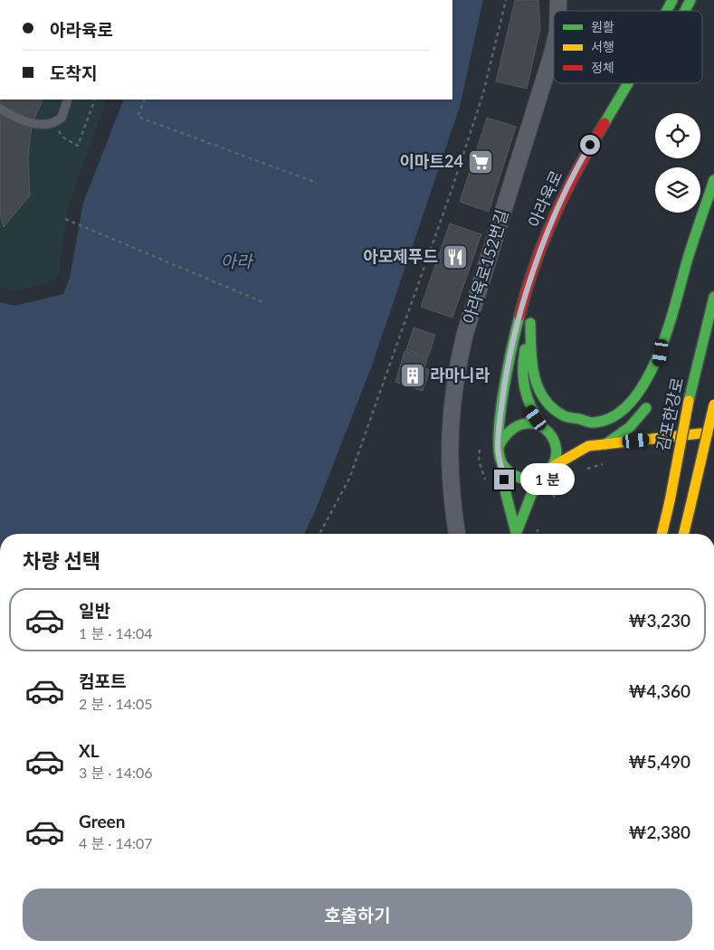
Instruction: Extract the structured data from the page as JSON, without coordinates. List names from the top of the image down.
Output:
{
  "streets": {
    "main road": ["아라육로", "김포한강로"],
    "street": ["아라육로152번길"]
  },
  "water": ["아라"],
  "places": {
    "supermarket": ["이마트24"],
    "restaurant": ["아모제푸드"],
    "building": ["라마니라"]
  },
  "legend": ["원활", "서행", "정체"],
  "page": {
    "banner": ["아라육로", "도착지"],
    "bubble": "1 분",
    "heading": "차량 선택",
    "list": [
      {
        "name": "일반",
        "note": "1 분 · 14:04",
        "value": "₩3,230"
      },
      {
        "name": "컴포트",
        "note": "2 분 · 14:05",
        "value": "₩4,360"
      },
      {
        "name": "XL",
        "note": "3 분 · 14:06",
        "value": "₩5,490"
      },
      {
        "name": "Green",
        "note": "4 분 · 14:07",
        "value": "₩2,380"
      }
    ],
    "buttons": "호출하기"
  }
}
